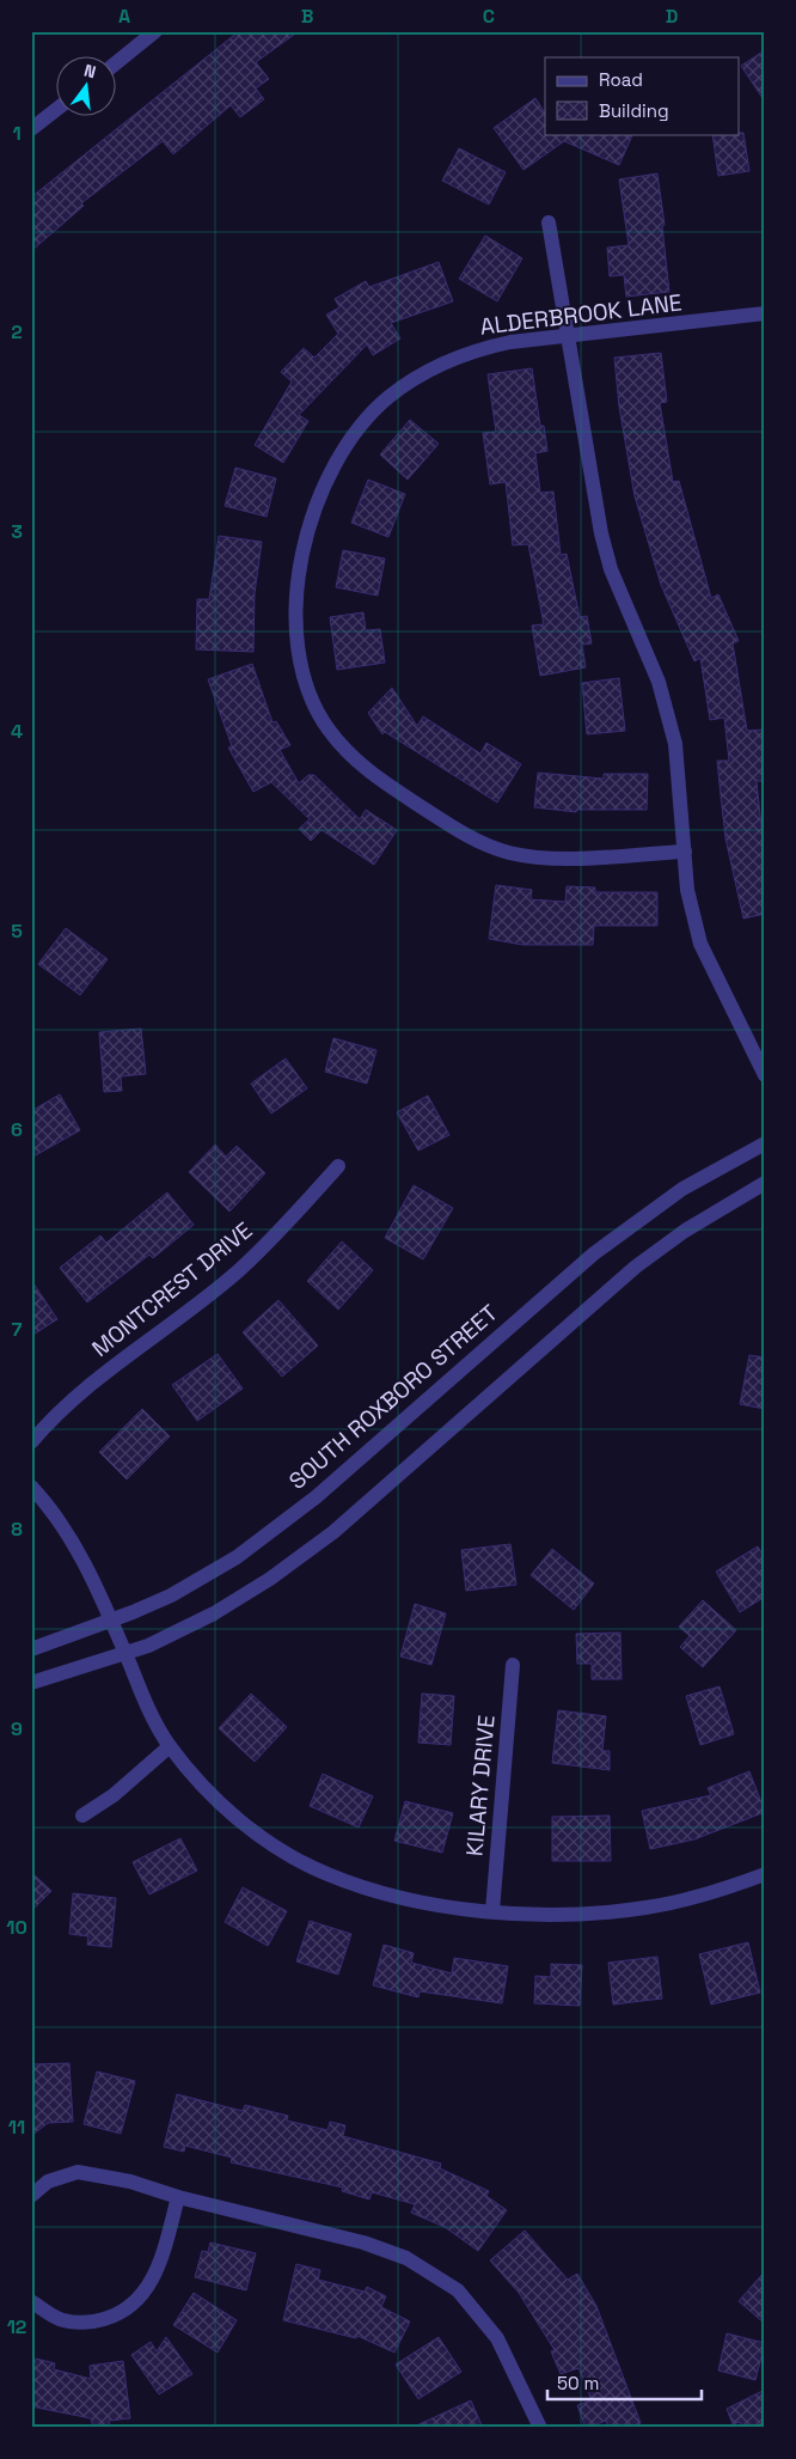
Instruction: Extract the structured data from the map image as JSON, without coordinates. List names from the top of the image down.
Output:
{
  "streets": {
    "street": [
      "ALDERBROOK LANE",
      "MONTCREST DRIVE",
      "SOUTH ROXBORO STREET",
      "KILARY DRIVE"
    ]
  },
  "legend": ["Road", "Building"],
  "scale_bar": "50 m",
  "north": "top",
  "grid": {
    "columns": [
      "A",
      "B",
      "C",
      "D"
    ],
    "rows": [
      "1",
      "2",
      "3",
      "4",
      "5",
      "6",
      "7",
      "8",
      "9",
      "10",
      "11",
      "12"
    ]
  }
}
